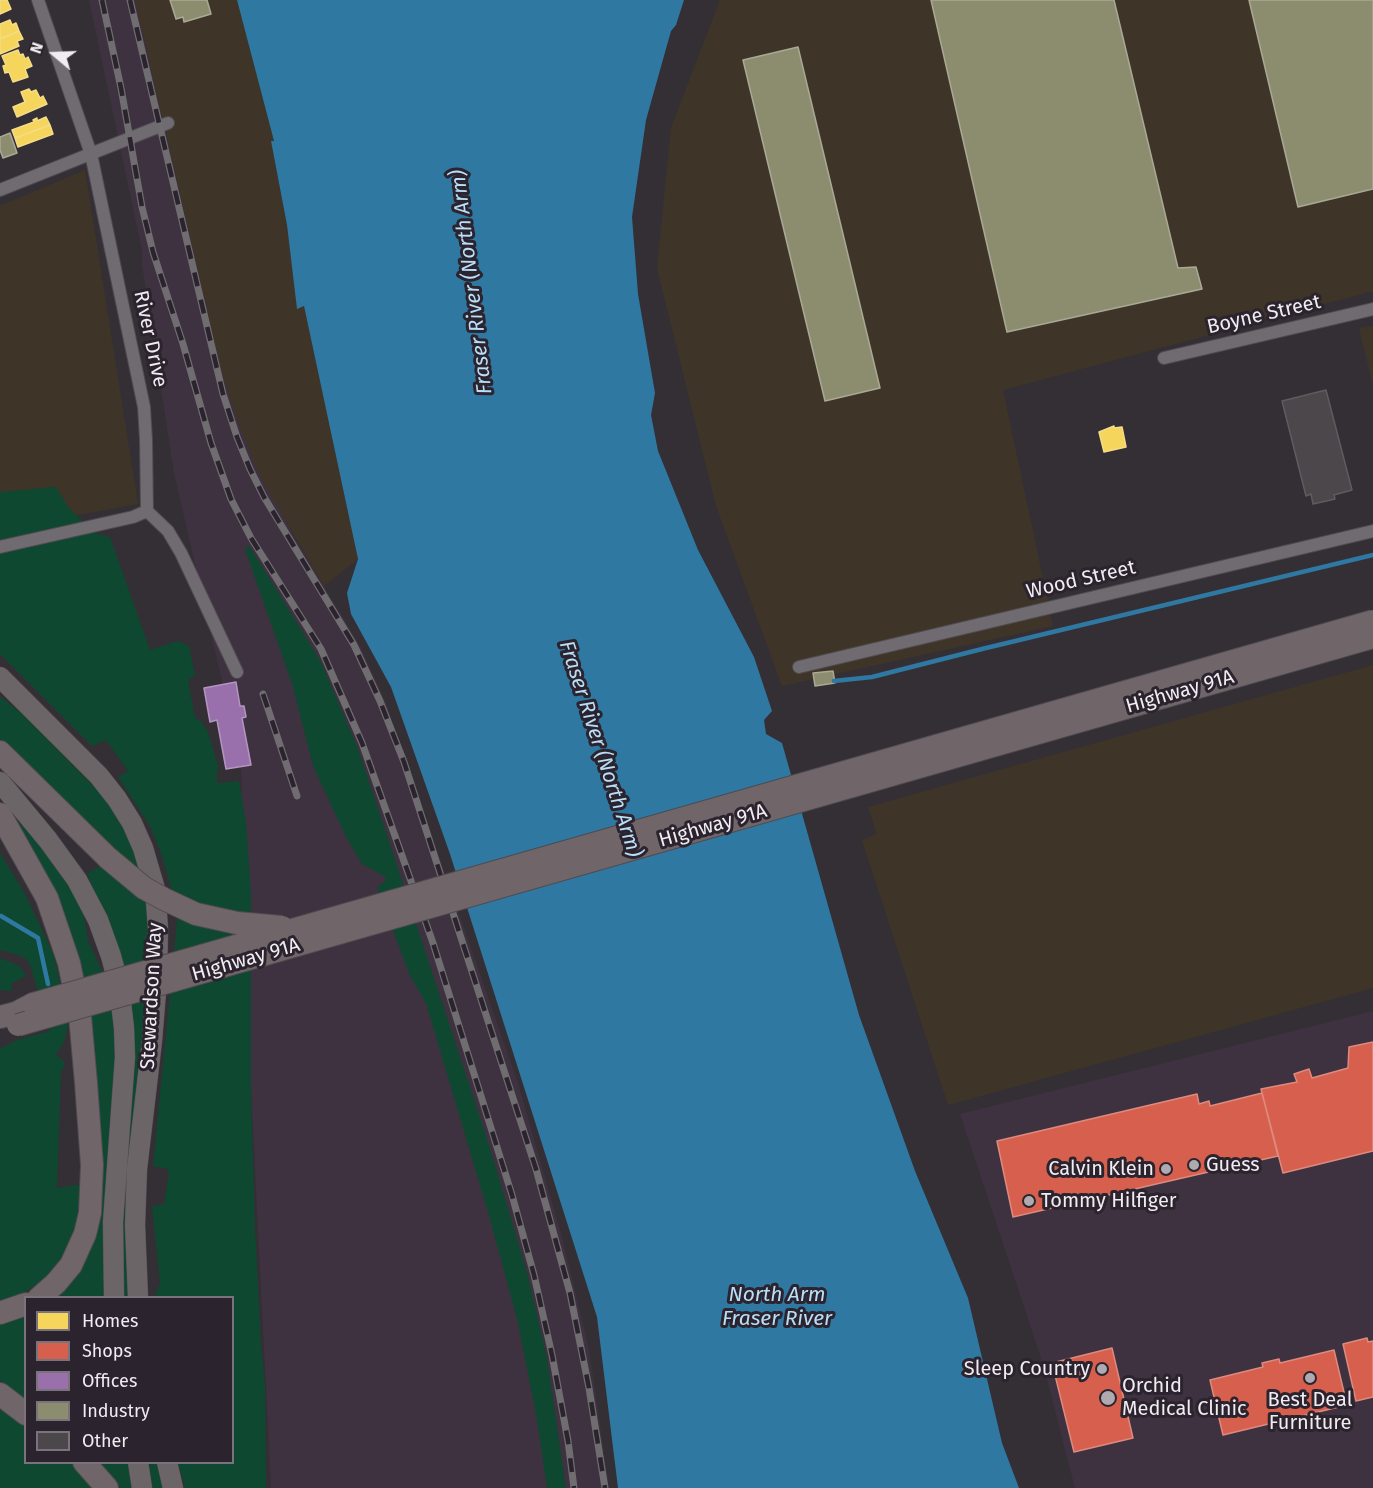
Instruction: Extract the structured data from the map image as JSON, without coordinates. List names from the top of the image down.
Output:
{
  "streets": {
    "highway": ["Highway 91A"],
    "main road": ["Stewardson Way"],
    "street": ["Boyne Street", "River Drive", "Wood Street"]
  },
  "water": ["Fraser River (North Arm)", "North Arm Fraser River"],
  "places": [
    "Guess",
    "Calvin Klein",
    "Tommy Hilfiger",
    "Sleep Country",
    "Best Deal Furniture",
    "Orchid Medical Clinic"
  ],
  "legend": [
    "Homes",
    "Shops",
    "Offices",
    "Industry",
    "Other"
  ],
  "north": "left"
}
